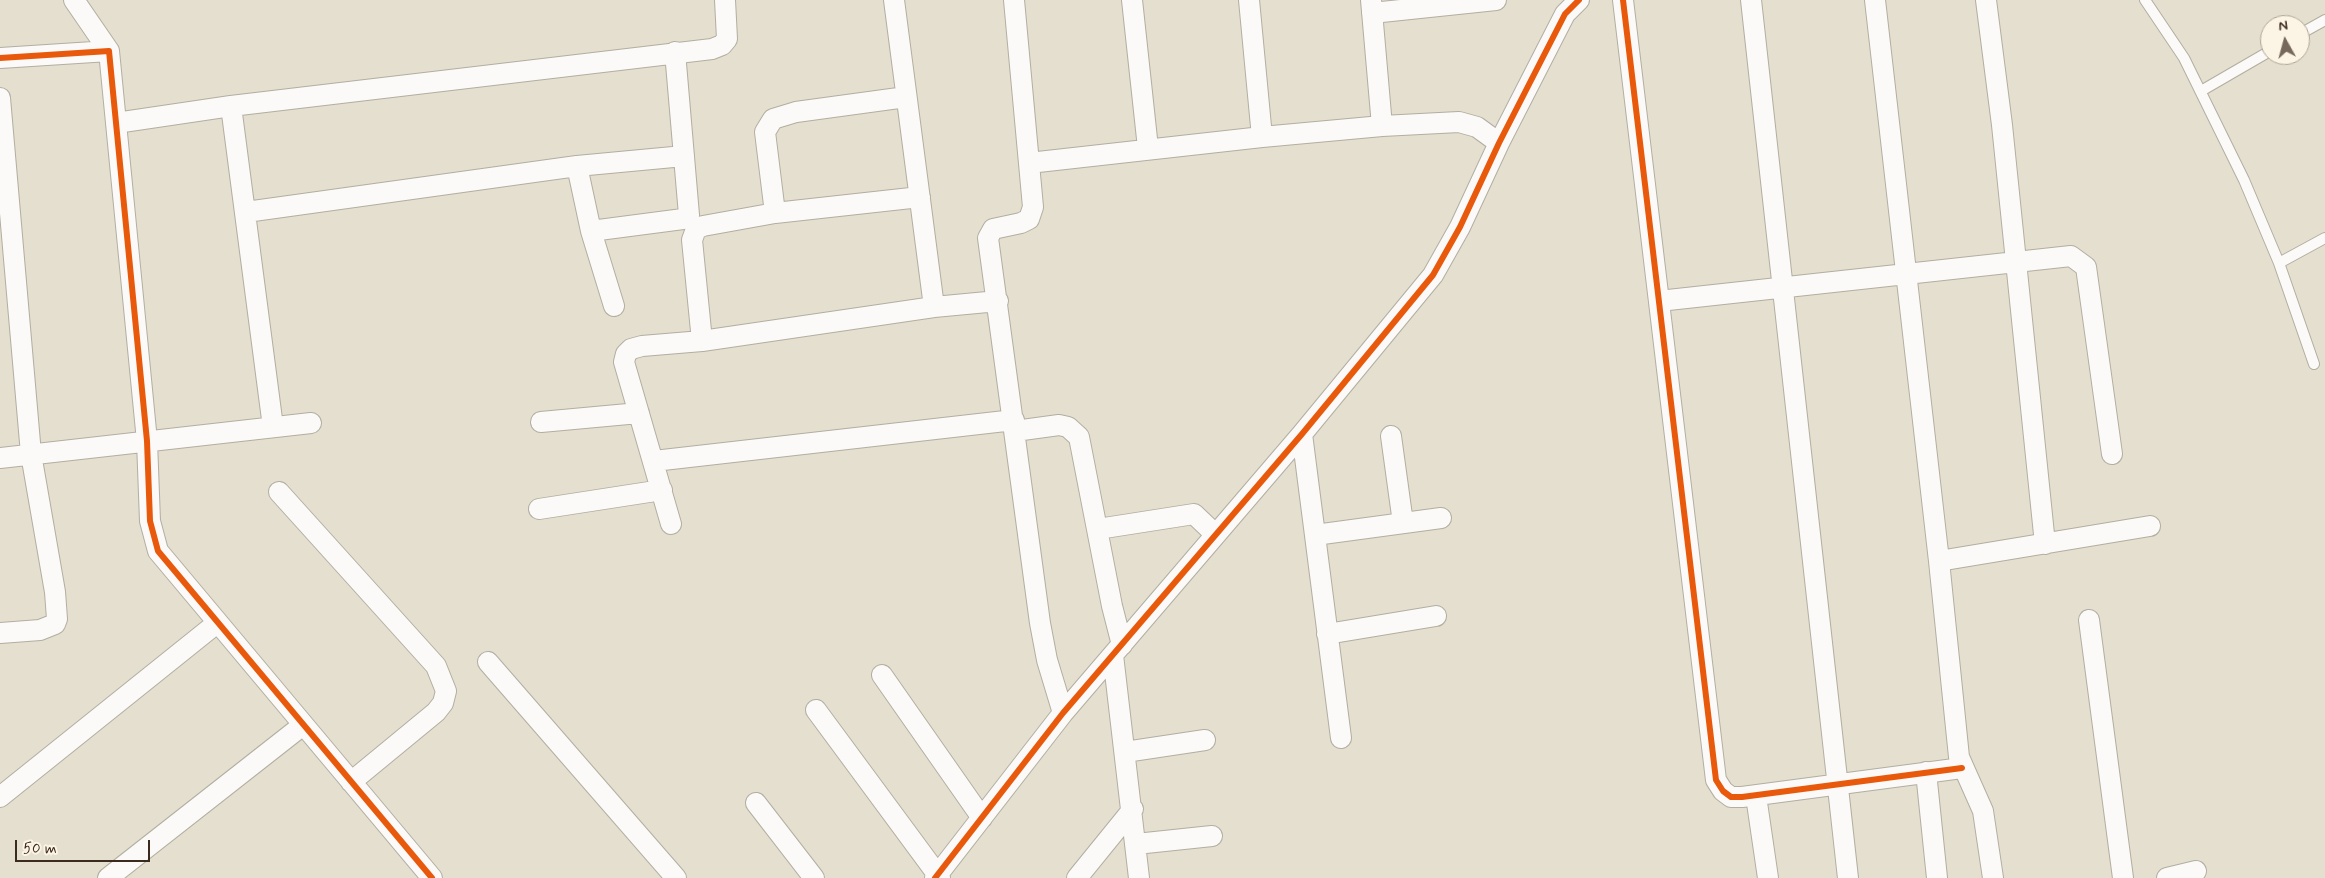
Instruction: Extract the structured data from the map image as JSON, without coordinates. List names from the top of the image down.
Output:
{
  "scale_bar": "50 m",
  "north": "top"
}
